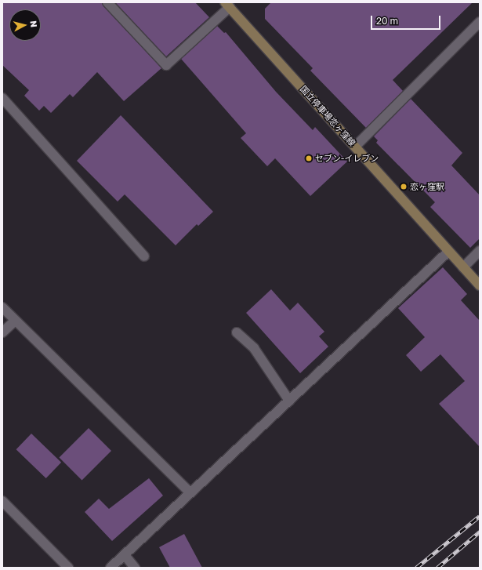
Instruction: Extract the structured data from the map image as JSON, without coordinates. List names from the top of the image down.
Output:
{
  "streets": {
    "main road": ["国立停車場恋ヶ窪線"]
  },
  "places": ["セブン-イレブン", "恋ヶ窪駅"],
  "scale_bar": "20 m",
  "north": "right"
}
